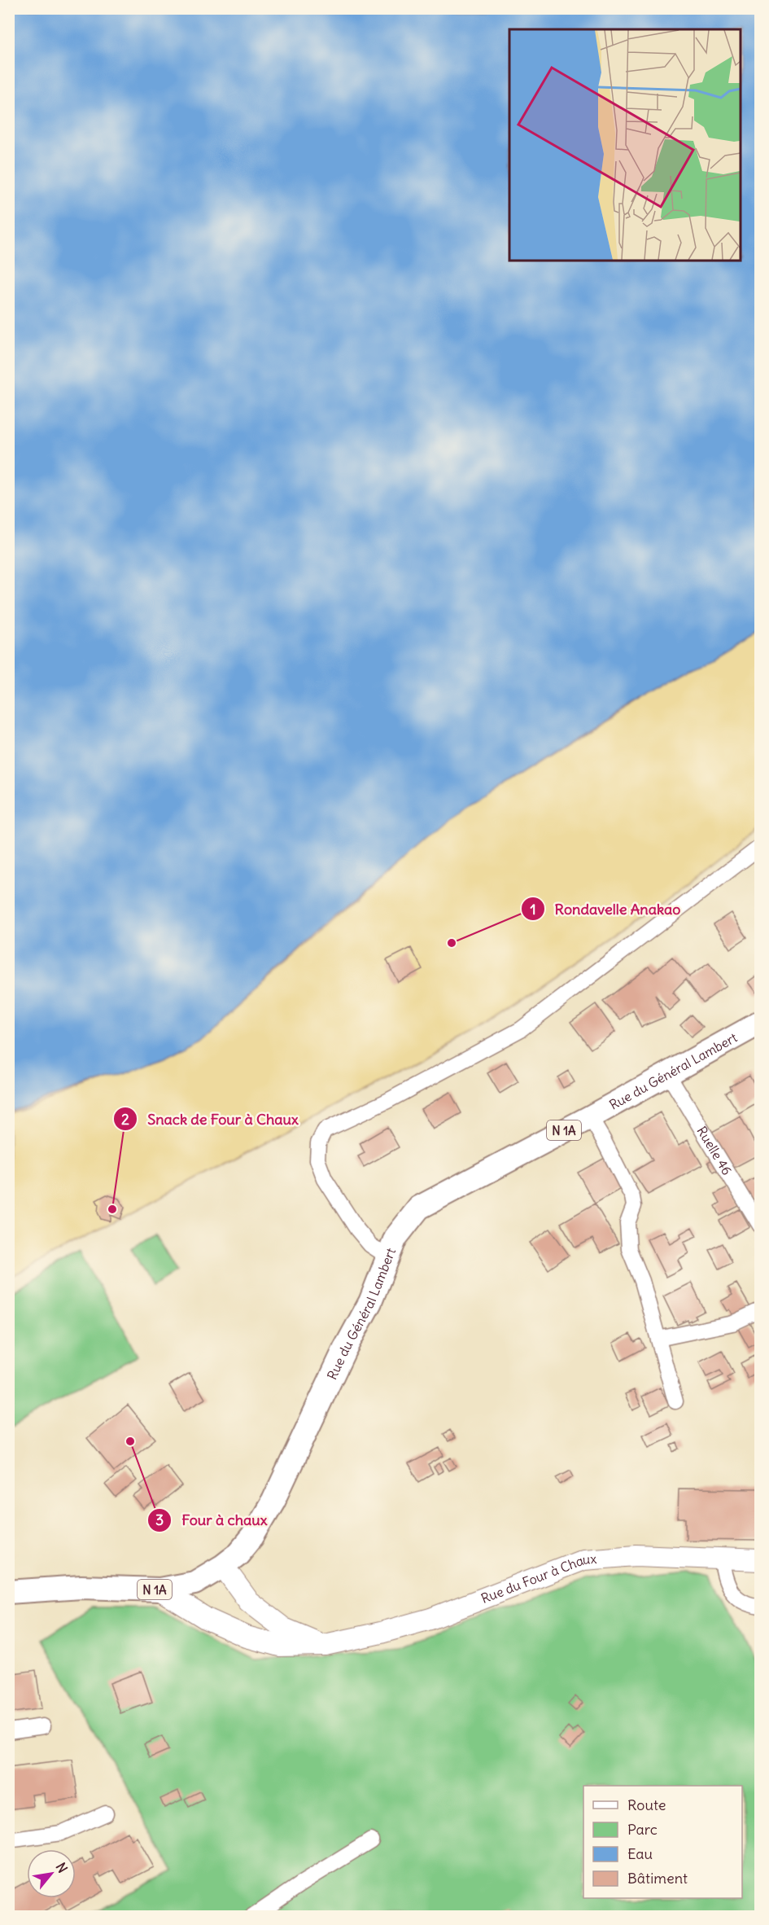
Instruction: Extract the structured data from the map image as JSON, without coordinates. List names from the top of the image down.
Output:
{
  "streets": {
    "main road": ["Rue du Général Lambert", "N 1A", "Rue du Four à Chaux"],
    "street": ["Ruelle 46"]
  },
  "crossings": [
    ["Rue du Général Lambert", "Ruelle 46"],
    ["Rue du Général Lambert", "Rue du Four à Chaux"]
  ],
  "places": ["Rondavelle Anakao", "Snack de Four à Chaux", "Four à chaux"],
  "legend": [
    "Route",
    "Parc",
    "Eau",
    "Bâtiment"
  ],
  "north": "top right"
}
